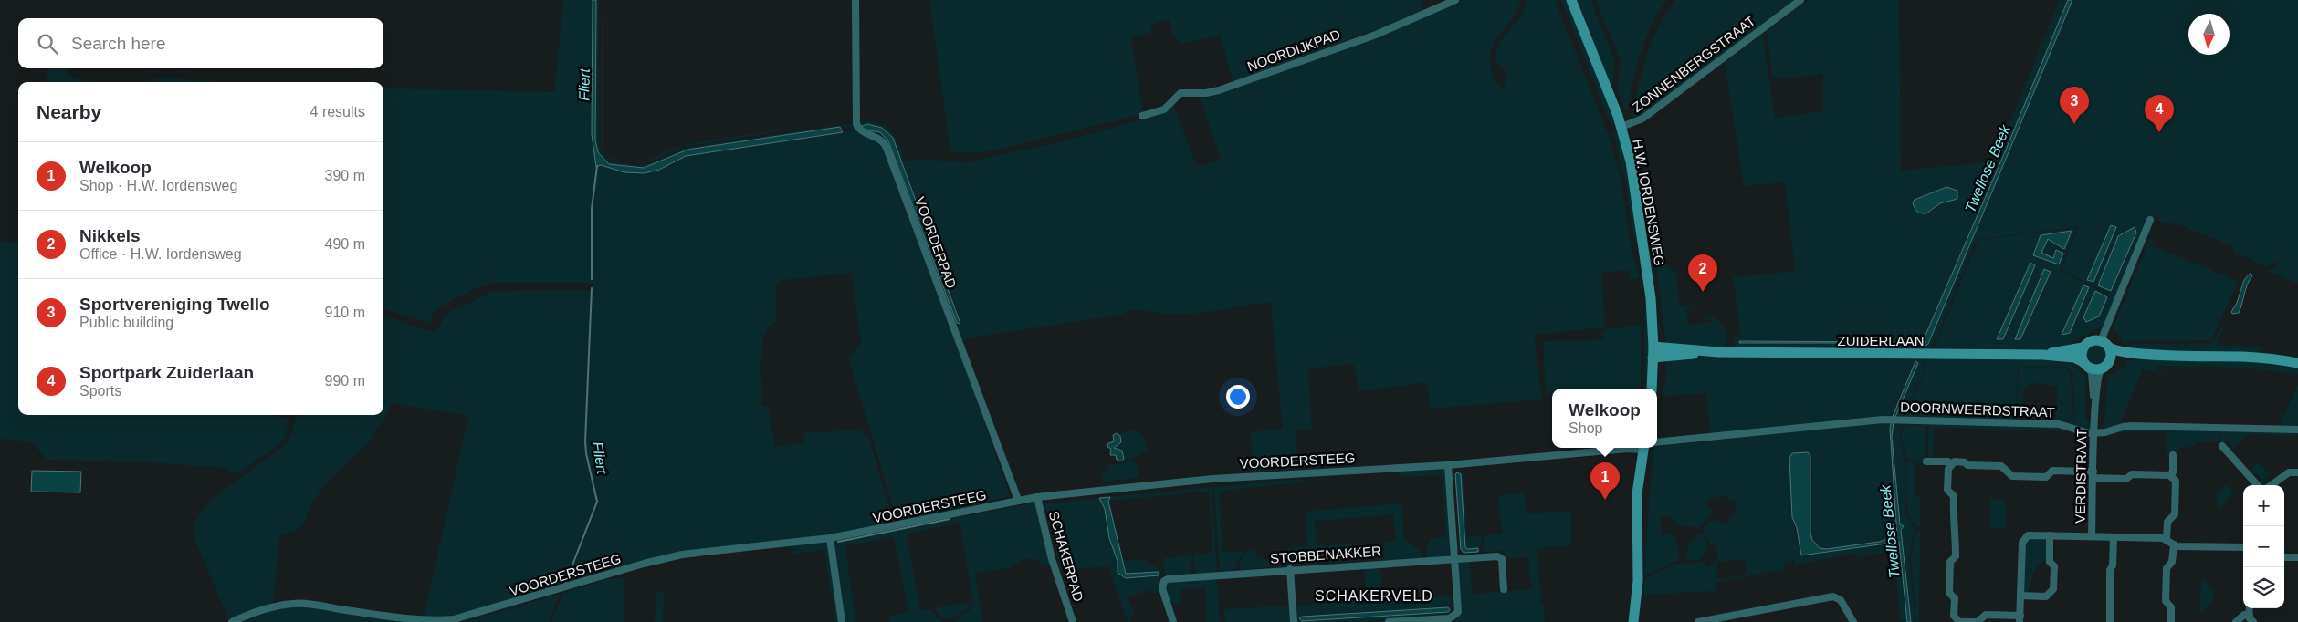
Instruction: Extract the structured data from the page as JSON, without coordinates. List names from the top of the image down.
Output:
{
  "streets": {
    "main road": ["H.W. IORDENSWEG", "ZUIDERLAAN"],
    "street": [
      "NOORDIJKPAD",
      "ZONNENBERGSTRAAT",
      "VOORDERPAD",
      "DOORNWEERDSTRAAT",
      "VOORDERSTEEG",
      "VERDISTRAAT",
      "STOBBENAKKER",
      "SCHAKERPAD"
    ]
  },
  "crossings": [
    ["ZONNENBERGSTRAAT", "H.W. IORDENSWEG"],
    ["H.W. IORDENSWEG", "ZUIDERLAAN"],
    ["VOORDERPAD", "VOORDERSTEEG"],
    ["ZUIDERLAAN", "VERDISTRAAT"],
    ["DOORNWEERDSTRAAT", "VERDISTRAAT"],
    ["VOORDERSTEEG", "SCHAKERPAD"]
  ],
  "districts": ["SCHAKERVELD"],
  "water": ["Fliert", "Twellose Beek"],
  "north": "bottom",
  "page": {
    "search": "Search here",
    "heading": ["Nearby", "4 results"],
    "pins": [
      "3",
      "4",
      "2",
      "1"
    ],
    "list": [
      {
        "mark": "1",
        "name": "Welkoop",
        "note": "Shop · H.W. Iordensweg",
        "value": "390 m"
      },
      {
        "mark": "2",
        "name": "Nikkels",
        "note": "Office · H.W. Iordensweg",
        "value": "490 m"
      },
      {
        "mark": "3",
        "name": "Sportvereniging Twello",
        "note": "Public building",
        "value": "910 m"
      },
      {
        "mark": "4",
        "name": "Sportpark Zuiderlaan",
        "note": "Sports",
        "value": "990 m"
      }
    ],
    "popup": ["Welkoop", "Shop"],
    "map_buttons": ["+", "−"]
  }
}
